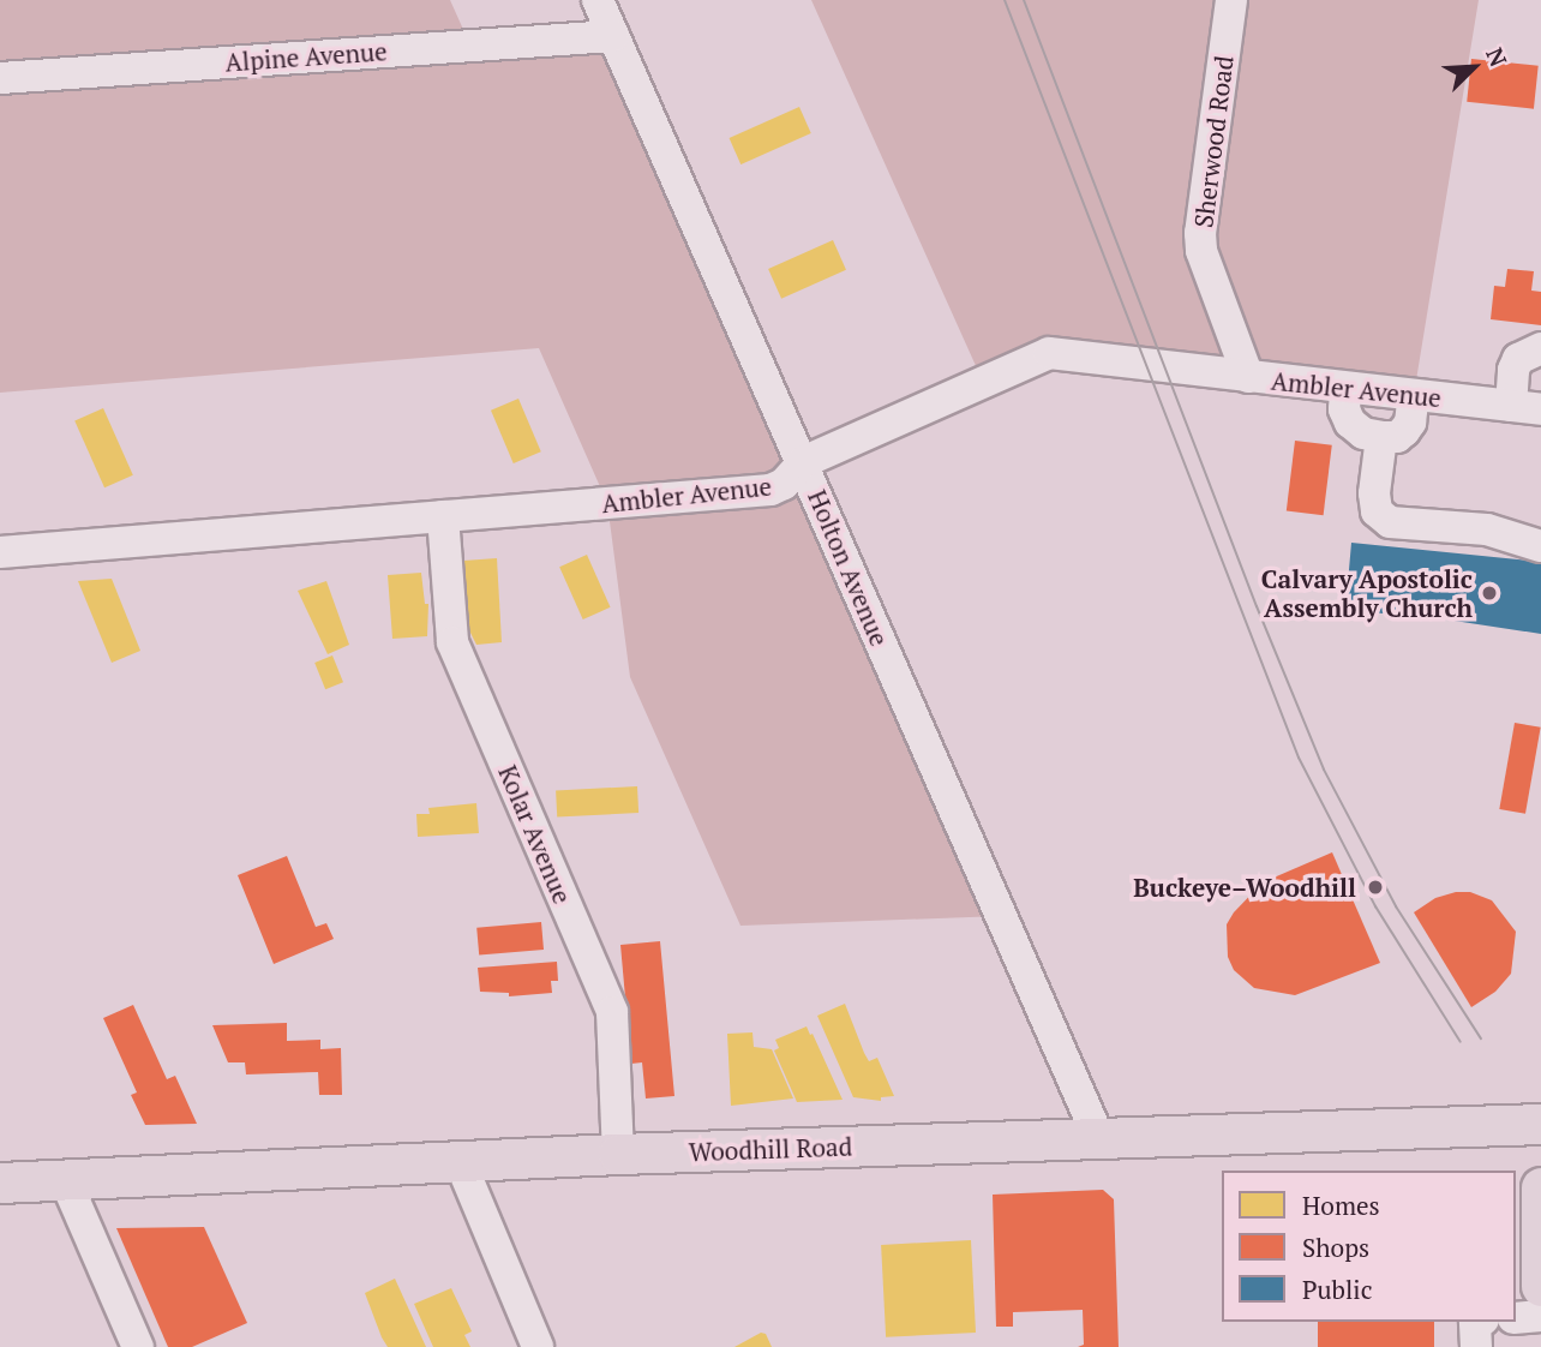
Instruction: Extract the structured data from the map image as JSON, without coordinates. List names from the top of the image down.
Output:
{
  "streets": {
    "main road": ["Woodhill Road"],
    "street": [
      "Alpine Avenue",
      "Sherwood Road",
      "Ambler Avenue",
      "Holton Avenue",
      "Kolar Avenue"
    ]
  },
  "crossings": [
    ["Alpine Avenue", "Holton Avenue"],
    ["Sherwood Road", "Ambler Avenue"],
    ["Ambler Avenue", "Holton Avenue"],
    ["Ambler Avenue", "Kolar Avenue"],
    ["Holton Avenue", "Woodhill Road"],
    ["Kolar Avenue", "Woodhill Road"]
  ],
  "places": ["Calvary Apostolic Assembly Church", "Buckeye–Woodhill"],
  "legend": ["Homes", "Shops", "Public"],
  "north": "top right"
}
